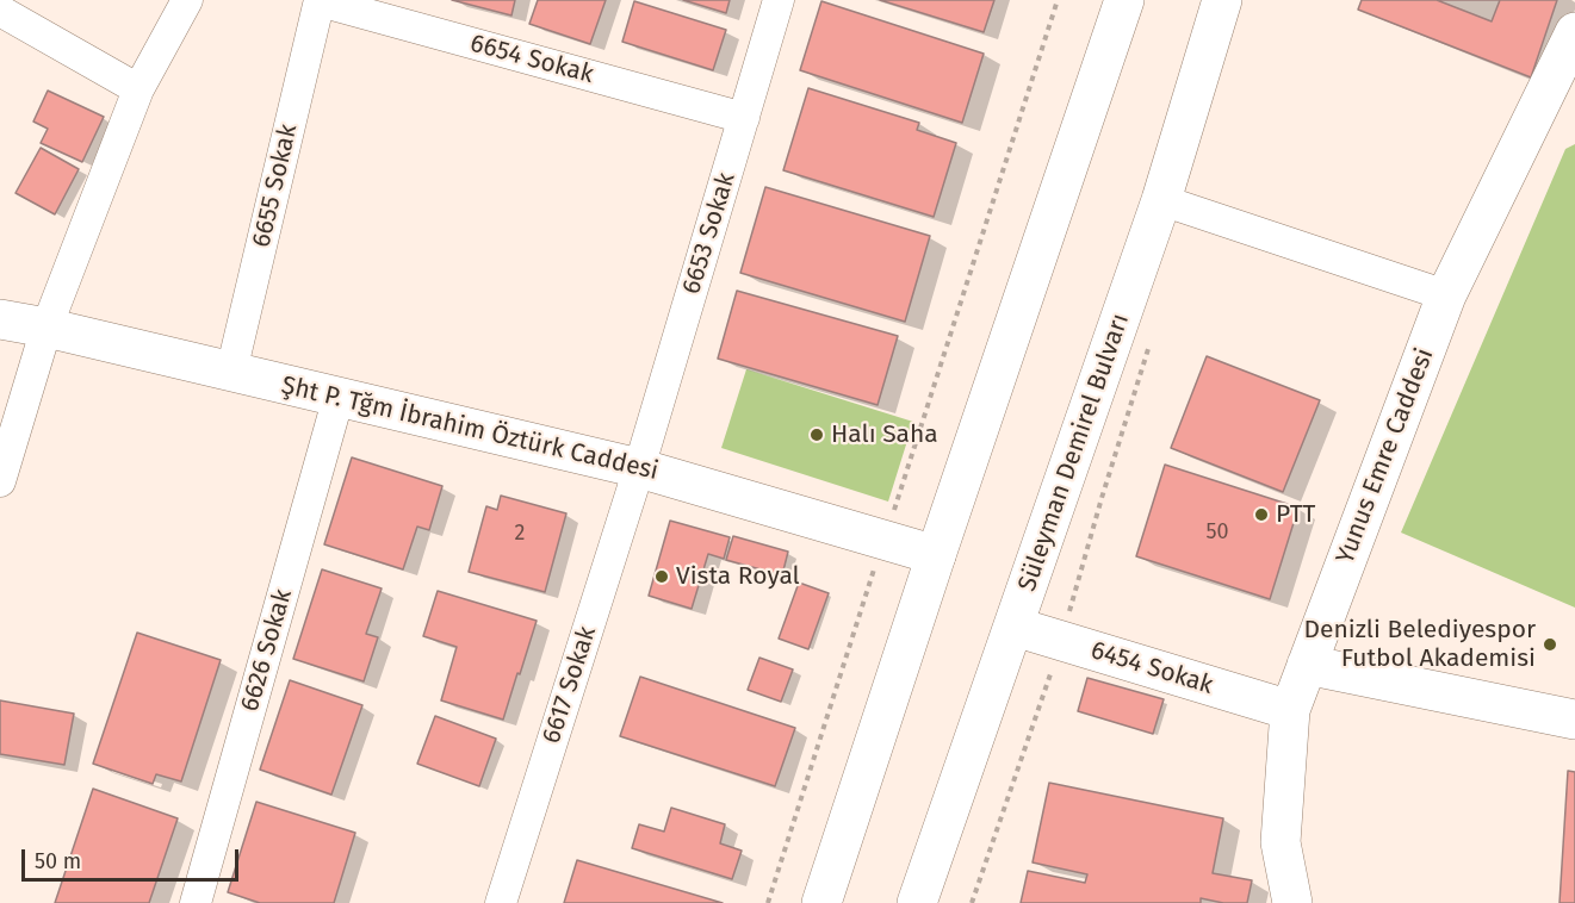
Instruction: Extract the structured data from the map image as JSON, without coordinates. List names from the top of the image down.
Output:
{
  "streets": {
    "main road": [
      "Şht P. Tğm İbrahim Öztürk Caddesi",
      "Süleyman Demirel Bulvarı",
      "Yunus Emre Caddesi",
      "6454 Sokak"
    ],
    "street": [
      "6654 Sokak",
      "6655 Sokak",
      "6653 Sokak",
      "6626 Sokak",
      "6617 Sokak"
    ]
  },
  "crossings": [
    ["6654 Sokak", "6655 Sokak"],
    ["6654 Sokak", "6653 Sokak"],
    ["6655 Sokak", "Şht P. Tğm İbrahim Öztürk Caddesi"],
    ["6653 Sokak", "Şht P. Tğm İbrahim Öztürk Caddesi"],
    ["6653 Sokak", "6617 Sokak"],
    ["Şht P. Tğm İbrahim Öztürk Caddesi", "6626 Sokak"],
    ["Şht P. Tğm İbrahim Öztürk Caddesi", "6617 Sokak"],
    ["Süleyman Demirel Bulvarı", "6454 Sokak"],
    ["Yunus Emre Caddesi", "6454 Sokak"]
  ],
  "places": [
    "Halı Saha",
    "PTT",
    "Vista Royal",
    "Denizli Belediyespor Futbol Akademisi"
  ],
  "house_numbers": ["50", "2"],
  "scale_bar": "50 m"
}
